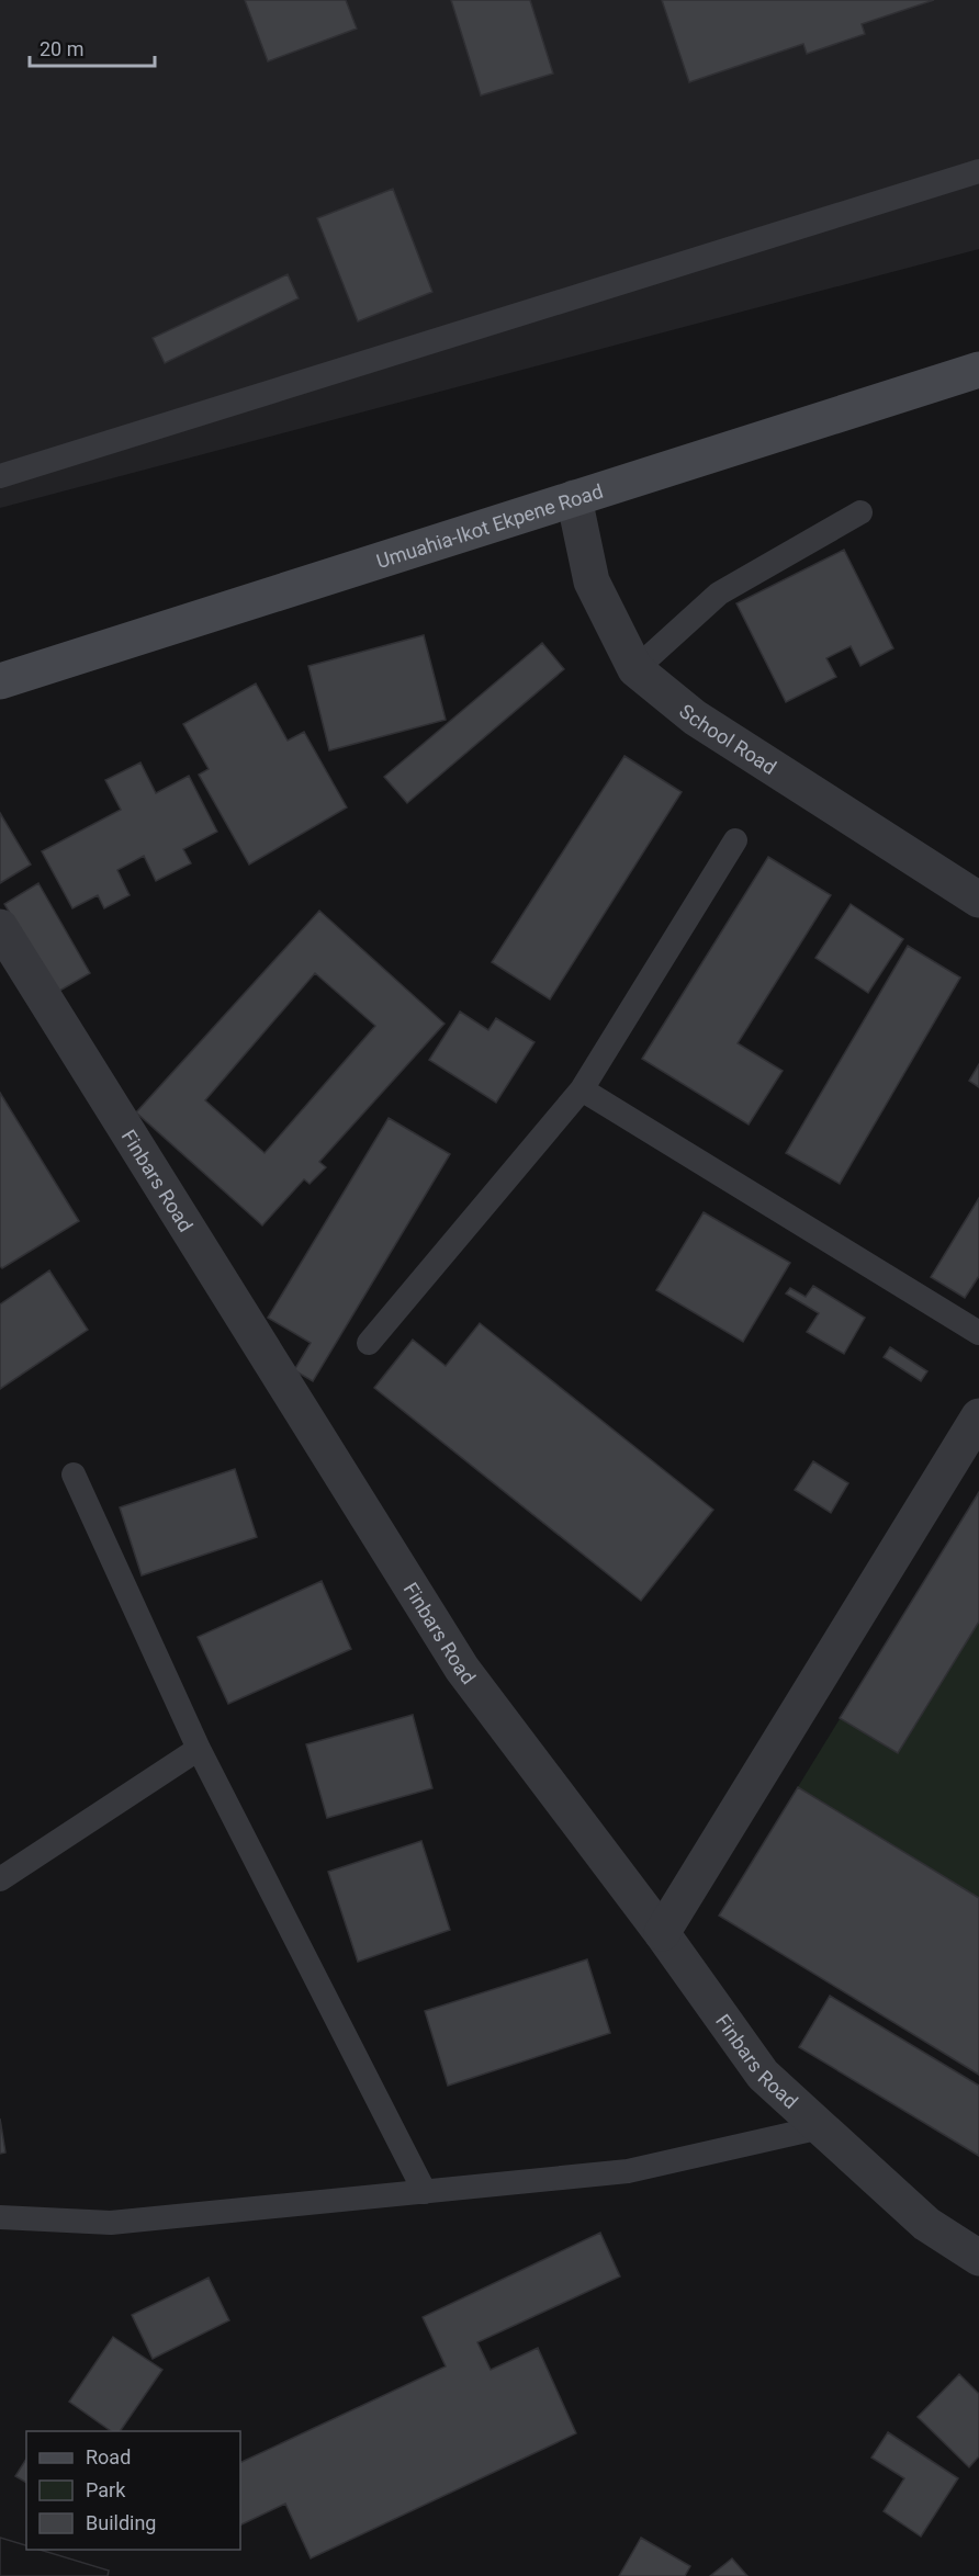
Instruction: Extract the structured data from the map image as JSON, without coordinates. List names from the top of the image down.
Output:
{
  "streets": {
    "main road": ["Umuahia-Ikot Ekpene Road"],
    "street": ["School Road", "Finbars Road"]
  },
  "crossings": [
    ["Umuahia-Ikot Ekpene Road", "School Road"]
  ],
  "legend": ["Road", "Park", "Building"],
  "scale_bar": "20 m"
}
